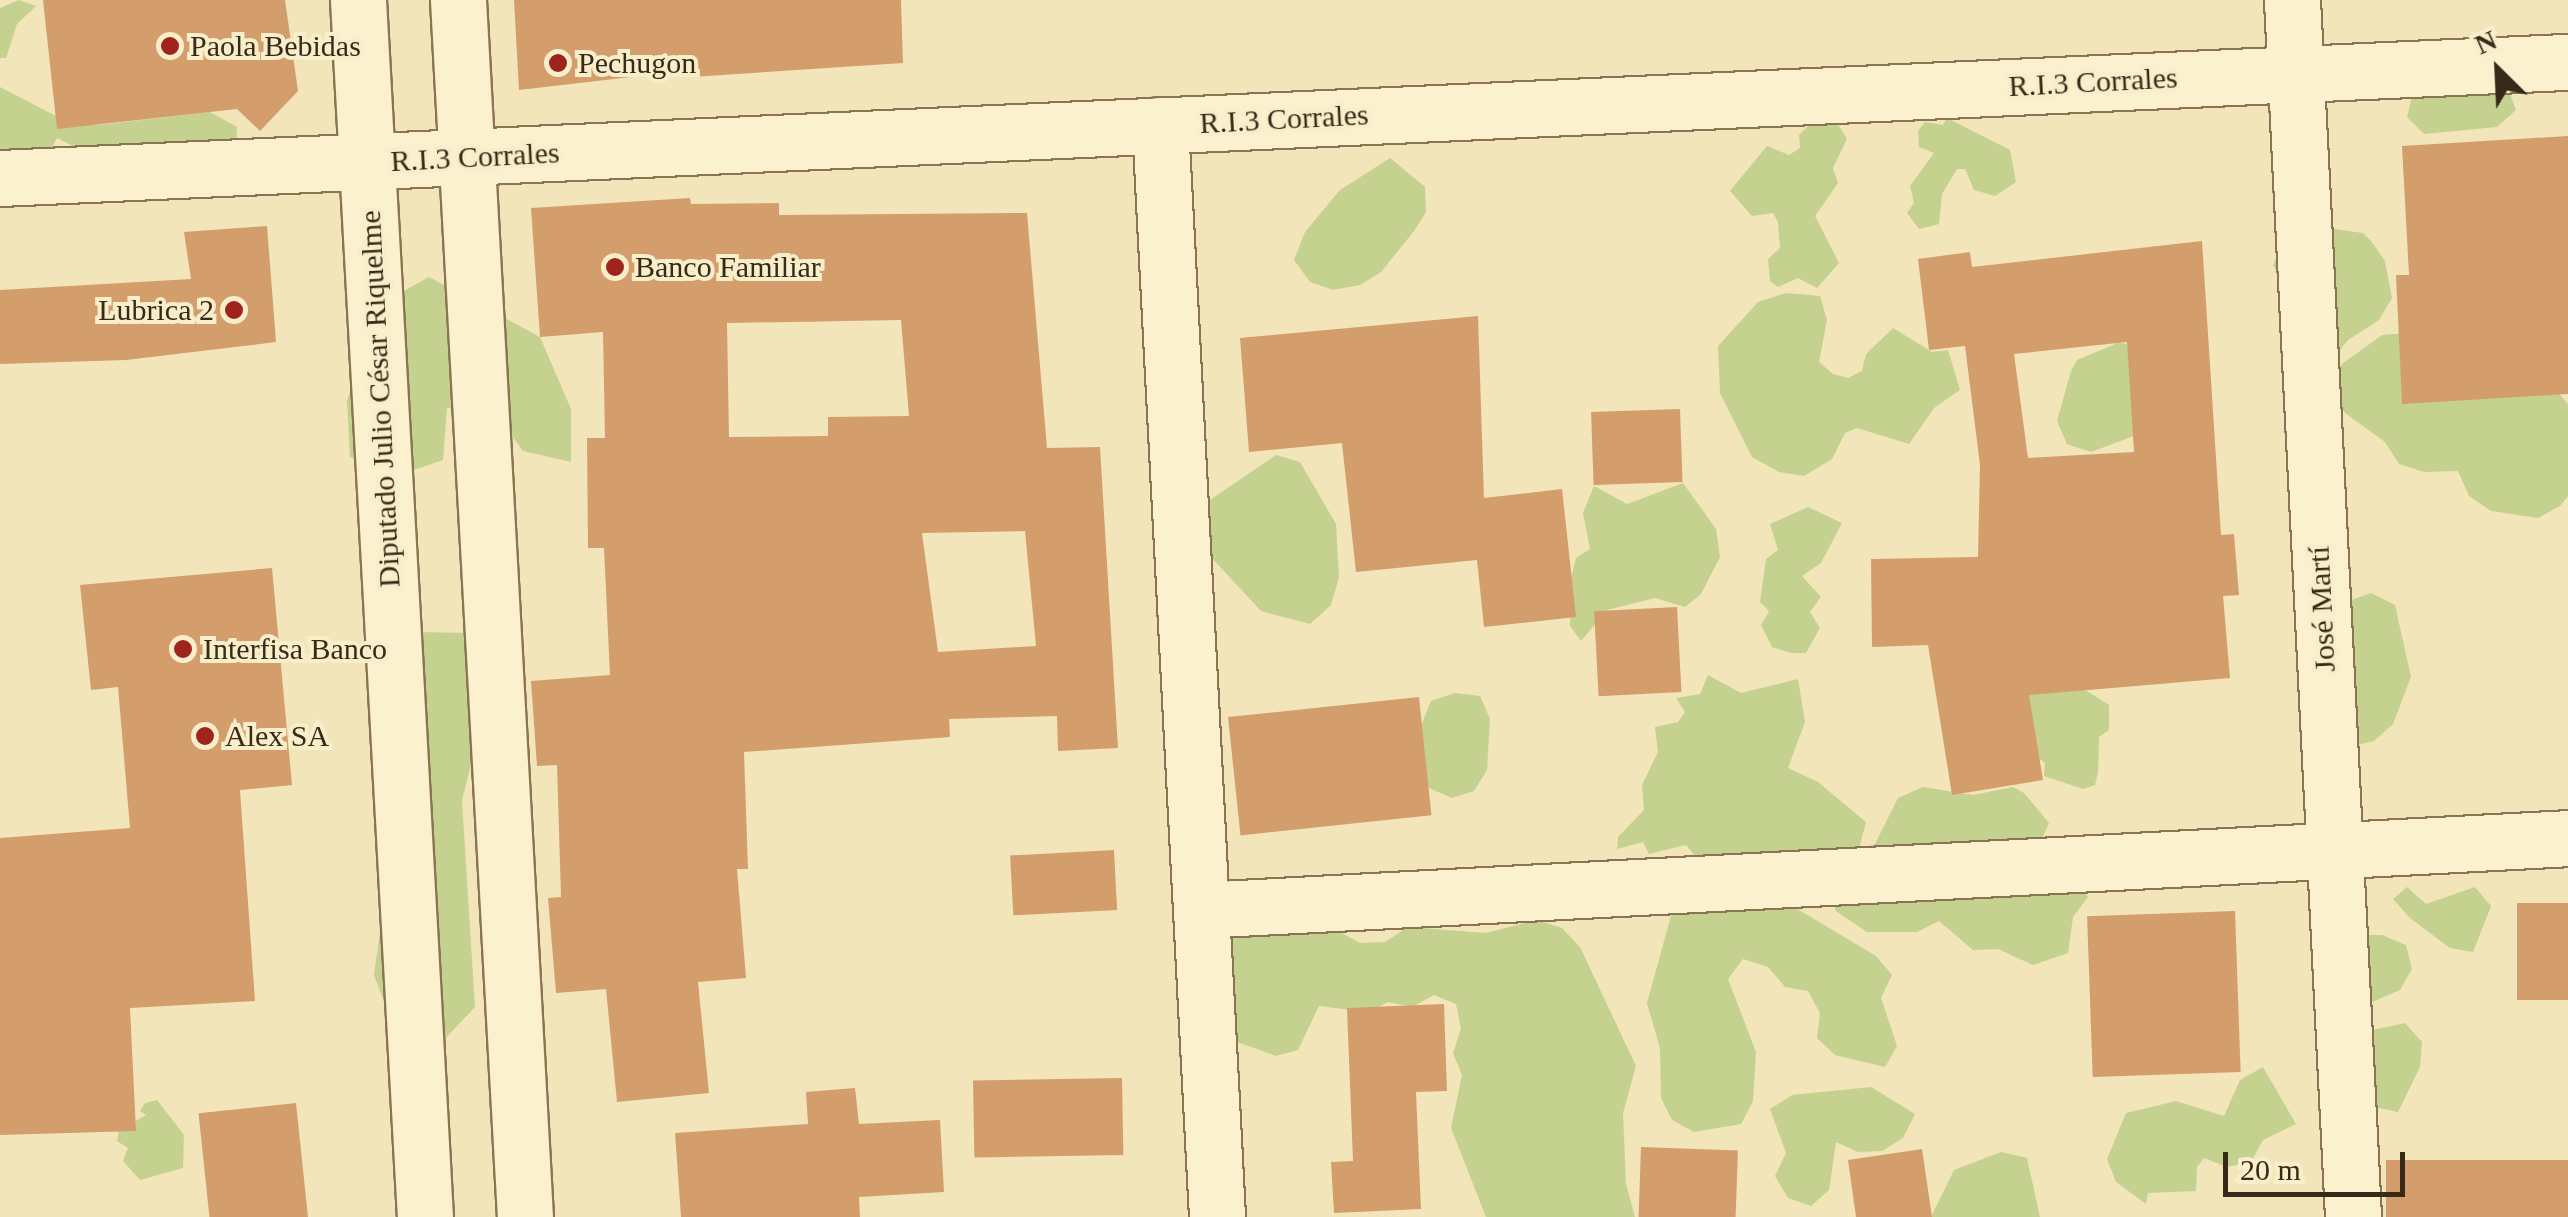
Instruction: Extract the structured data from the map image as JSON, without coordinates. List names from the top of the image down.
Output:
{
  "streets": {
    "street": ["R.I.3 Corrales", "Diputado Julio César Riquelme", "José Martí"]
  },
  "crossings": [
    ["R.I.3 Corrales", "Diputado Julio César Riquelme"],
    ["R.I.3 Corrales", "José Martí"]
  ],
  "places": [
    "Paola Bebidas",
    "Pechugon",
    "Banco Familiar",
    "Lubrica 2",
    "Interfisa Banco",
    "Alex SA"
  ],
  "scale_bar": "20 m",
  "north": "top left"
}
